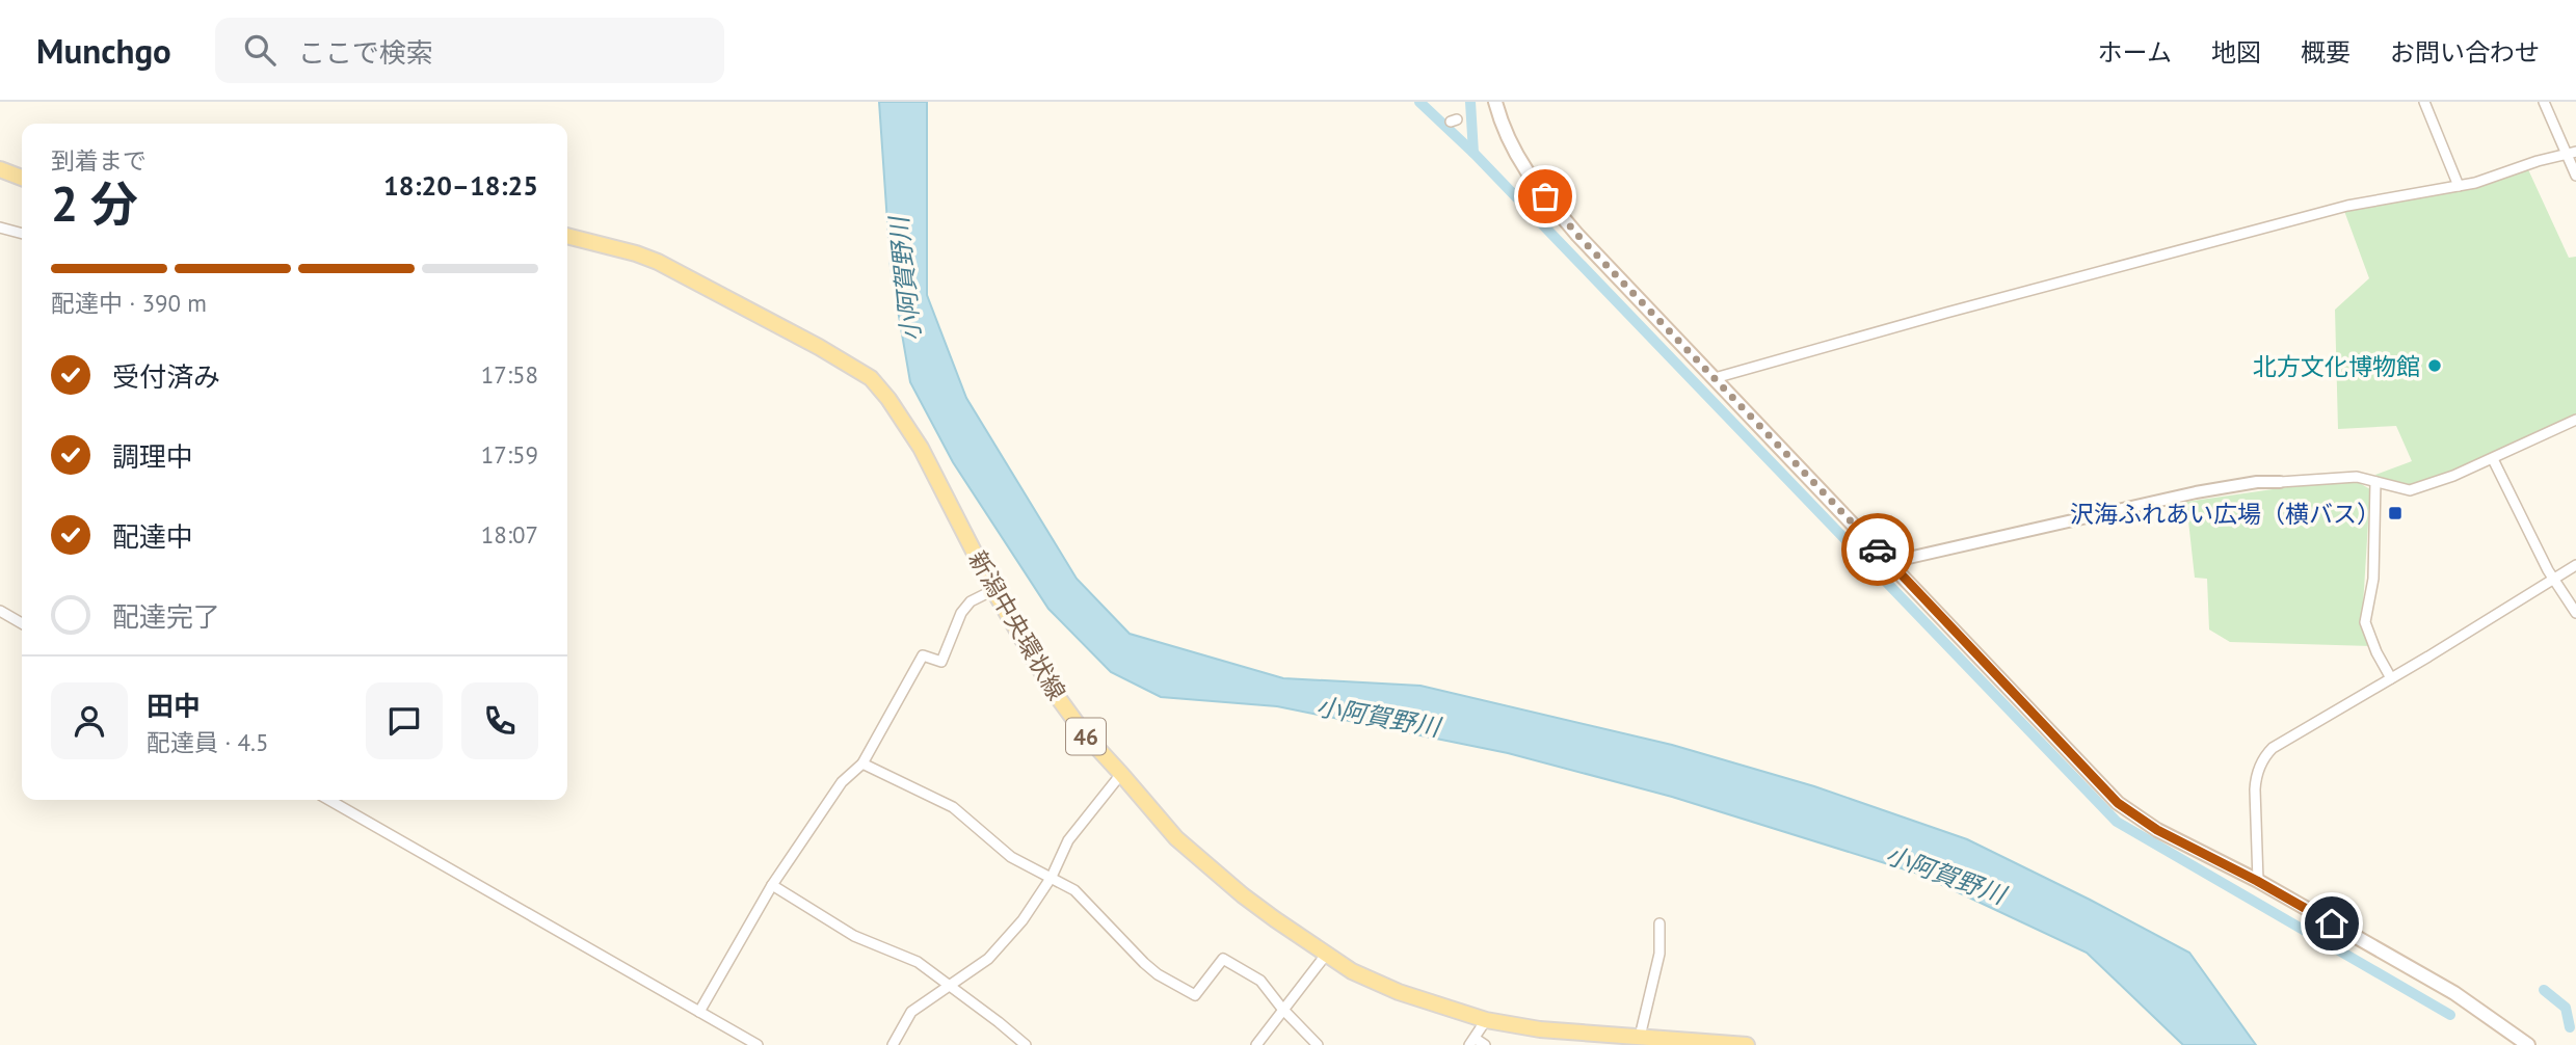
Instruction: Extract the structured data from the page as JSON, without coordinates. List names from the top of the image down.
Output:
{
  "streets": {
    "main road": ["新潟中央環状線", "46"]
  },
  "water": ["小阿賀野川"],
  "places": {
    "other": ["北方文化博物館"],
    "transit": ["沢海ふれあい広場（横バス）"]
  },
  "page": {
    "header": "Munchgo",
    "search": "ここで検索",
    "nav": [
      "ホーム",
      "地図",
      "概要",
      "お問い合わせ"
    ],
    "heading": ["2 分", "到着まで", "18:20–18:25"],
    "panel": ["田中", "配達員 · 4.5"],
    "bar": "配達中 · 390 m",
    "list": [
      ["受付済み", "17:58"],
      ["調理中", "17:59"],
      ["配達中", "18:07"],
      "配達完了"
    ]
  }
}
